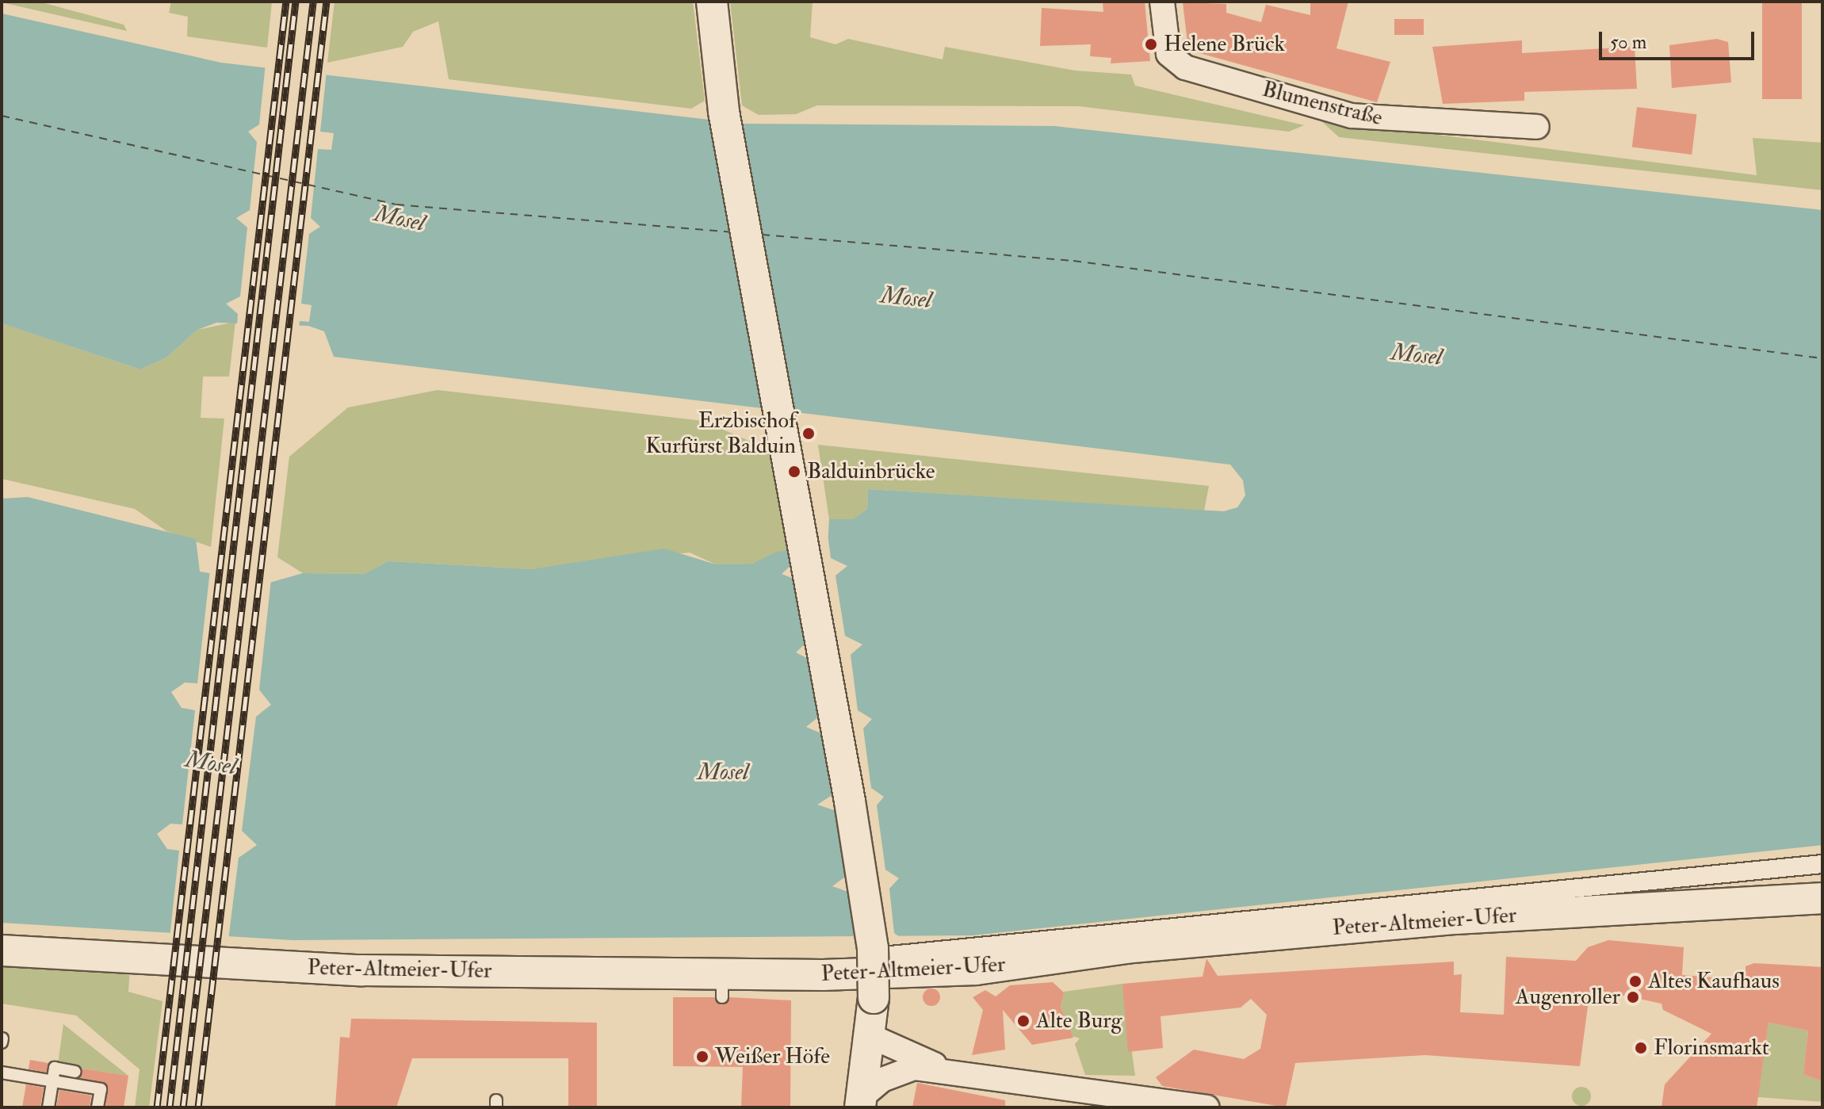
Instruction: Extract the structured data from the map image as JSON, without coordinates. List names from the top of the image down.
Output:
{
  "streets": {
    "street": ["Blumenstraße", "Peter-Altmeier-Ufer"]
  },
  "water": ["Mosel"],
  "places": [
    "Helene Brück",
    "Erzbischof Kurfürst Balduin",
    "Balduinbrücke",
    "Altes Kaufhaus",
    "Augenroller",
    "Alte Burg",
    "Florinsmarkt",
    "Weißer Höfe"
  ],
  "scale_bar": "50 m"
}
